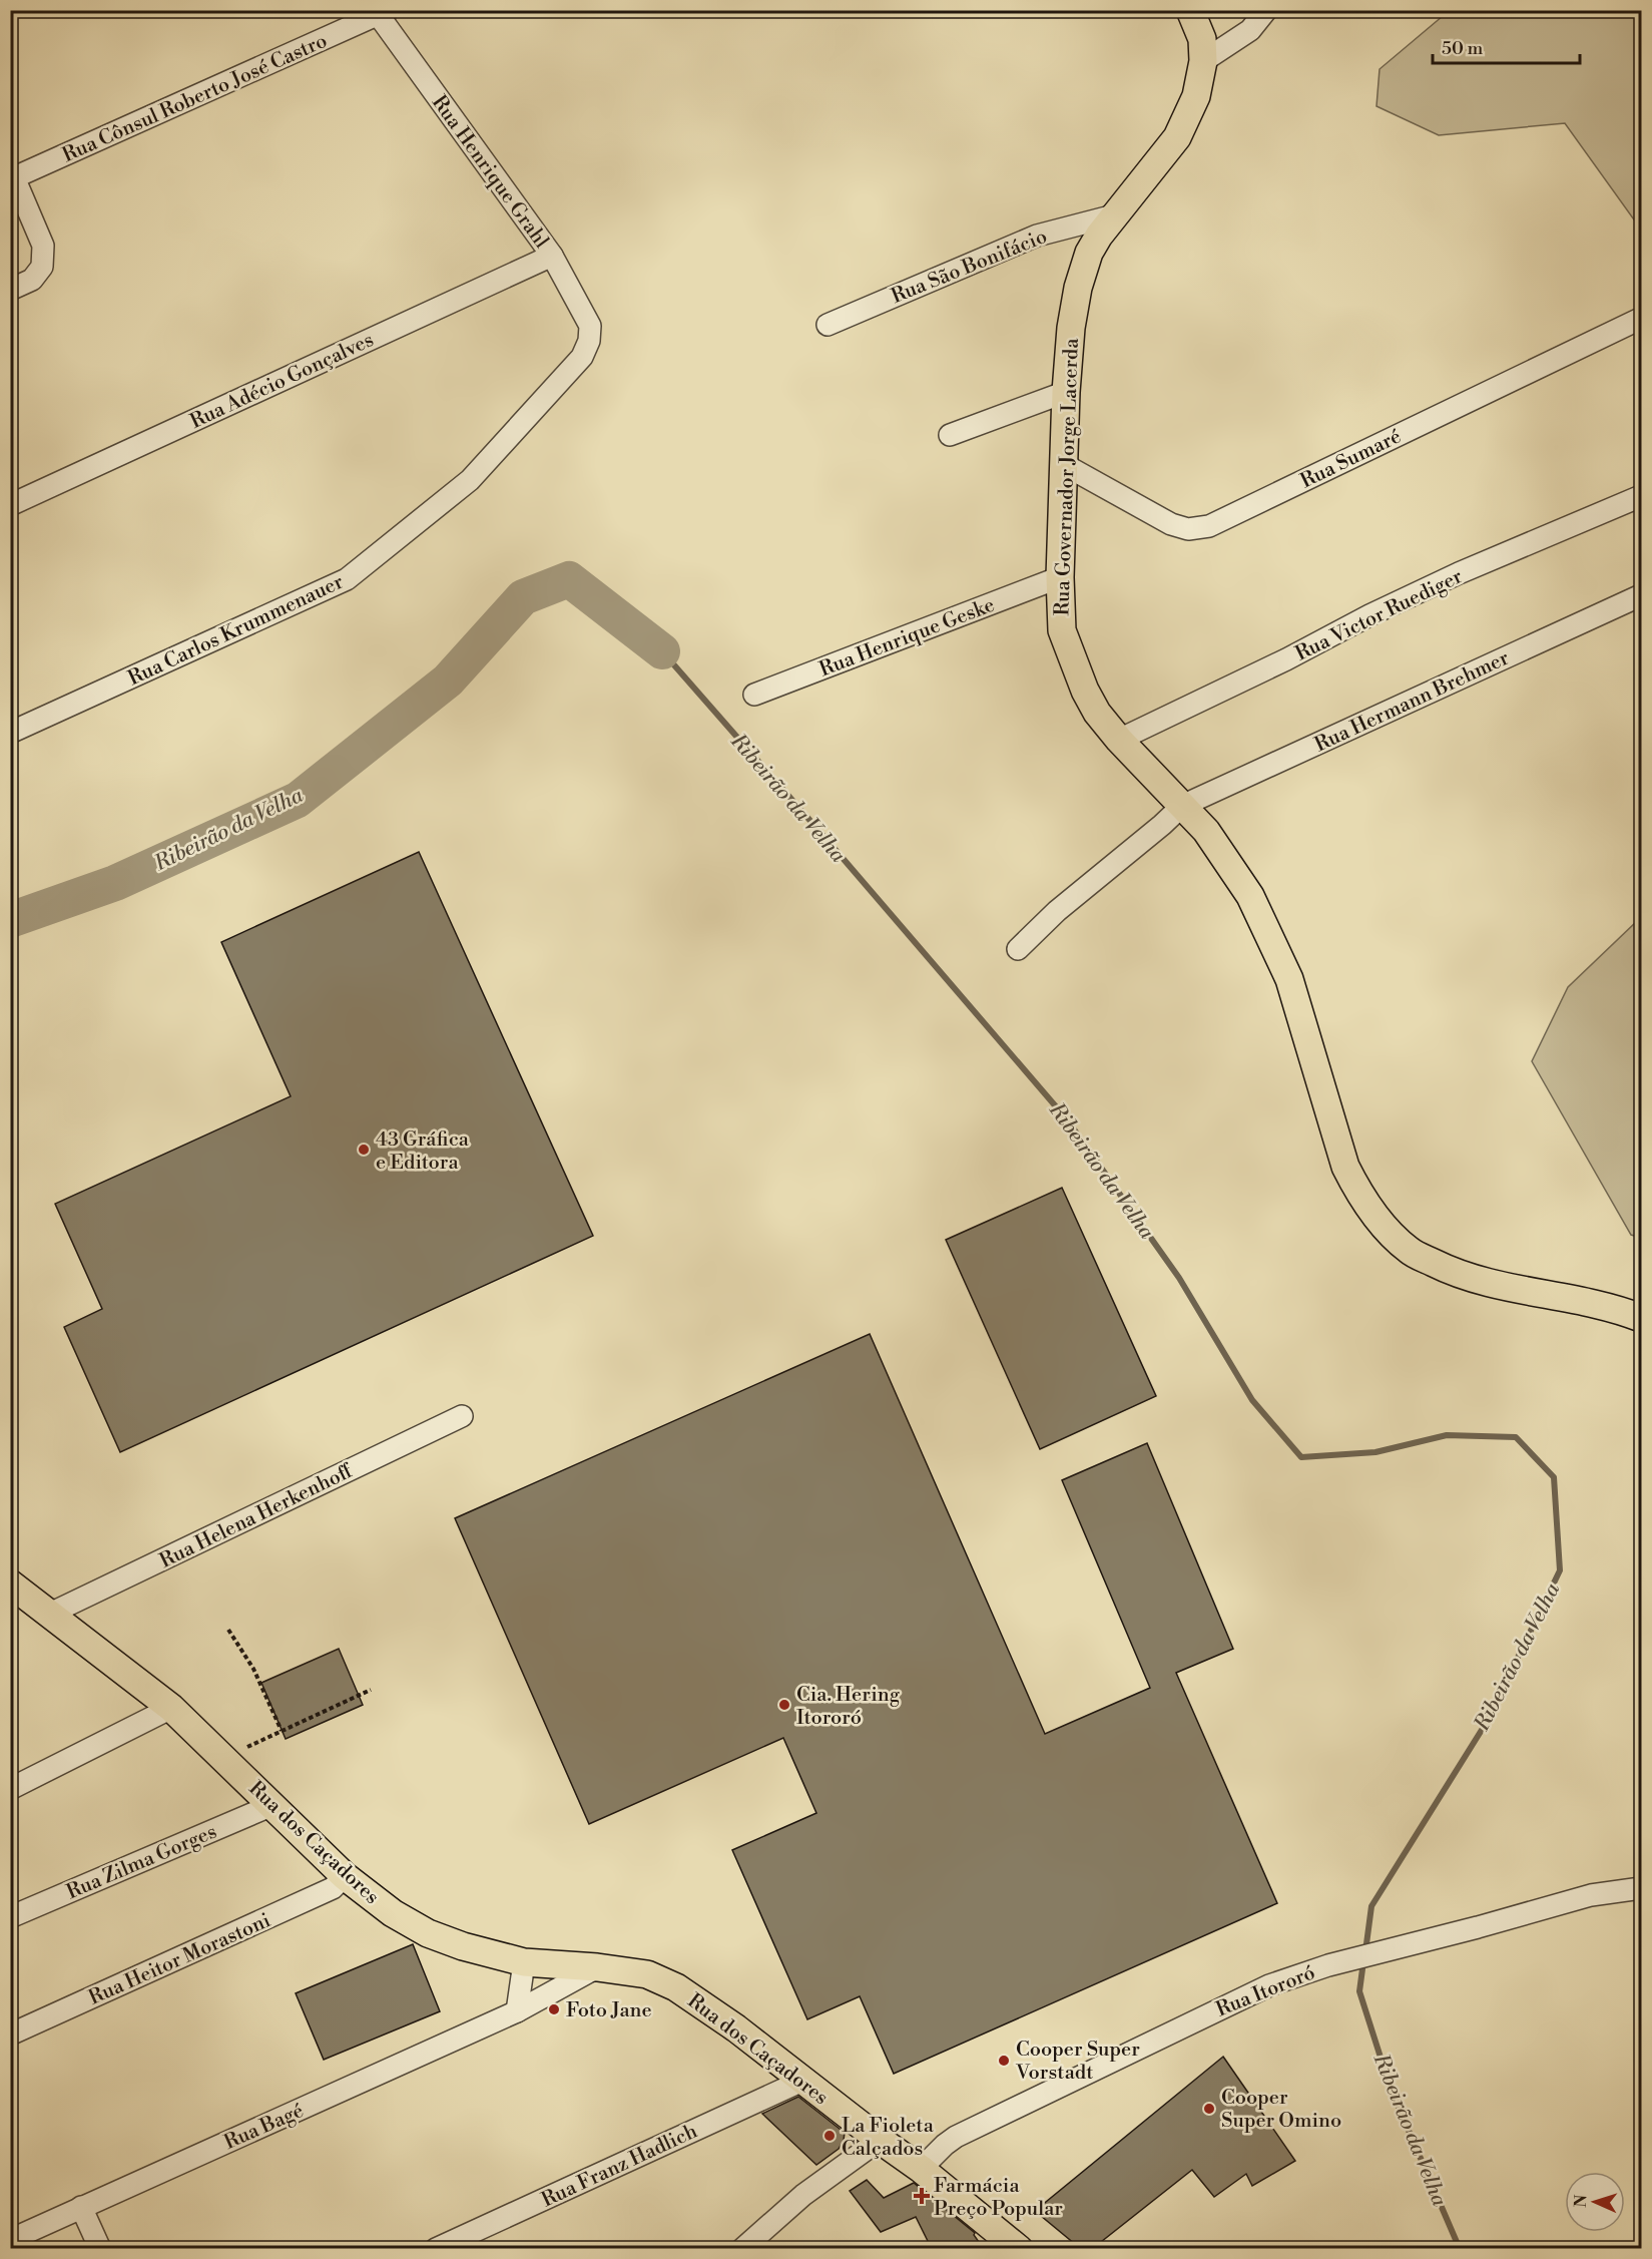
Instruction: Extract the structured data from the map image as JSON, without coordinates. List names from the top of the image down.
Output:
{
  "streets": {
    "main road": ["Rua Governador Jorge Lacerda", "Rua dos Caçadores"],
    "street": [
      "Rua Cônsul Roberto José Castro",
      "Rua Henrique Grahl",
      "Rua São Bonifácio",
      "Rua Adécio Gonçalves",
      "Rua Sumaré",
      "Rua Victor Ruediger",
      "Rua Carlos Krummenauer",
      "Rua Henrique Geske",
      "Rua Hermann Brehmer",
      "Rua Helena Herkenhoff",
      "Rua Zilma Gorges",
      "Rua Heitor Morastoni",
      "Rua Itororó",
      "Rua Bagé",
      "Rua Franz Hadlich"
    ]
  },
  "crossings": [
    ["Rua Cônsul Roberto José Castro", "Rua Henrique Grahl"],
    ["Rua Henrique Grahl", "Rua Adécio Gonçalves"],
    ["Rua Henrique Grahl", "Rua Carlos Krummenauer"],
    ["Rua São Bonifácio", "Rua Governador Jorge Lacerda"],
    ["Rua Sumaré", "Rua Governador Jorge Lacerda"],
    ["Rua Governador Jorge Lacerda", "Rua Victor Ruediger"],
    ["Rua Governador Jorge Lacerda", "Rua Henrique Geske"],
    ["Rua Governador Jorge Lacerda", "Rua Hermann Brehmer"],
    ["Rua Helena Herkenhoff", "Rua dos Caçadores"],
    ["Rua dos Caçadores", "Rua Zilma Gorges"],
    ["Rua dos Caçadores", "Rua Heitor Morastoni"],
    ["Rua dos Caçadores", "Rua Itororó"],
    ["Rua dos Caçadores", "Rua Bagé"],
    ["Rua dos Caçadores", "Rua Franz Hadlich"]
  ],
  "water": ["Ribeirão da Velha"],
  "places": {
    "other": [
      "43 Gráfica e Editora",
      "Cia. Hering Itororó",
      "Foto Jane",
      "Cooper Super Vorstadt",
      "Cooper Super Omino",
      "La Fioleta Calçados"
    ],
    "health": ["Farmácia Preço Popular"]
  },
  "scale_bar": "50 m",
  "north": "left"
}
